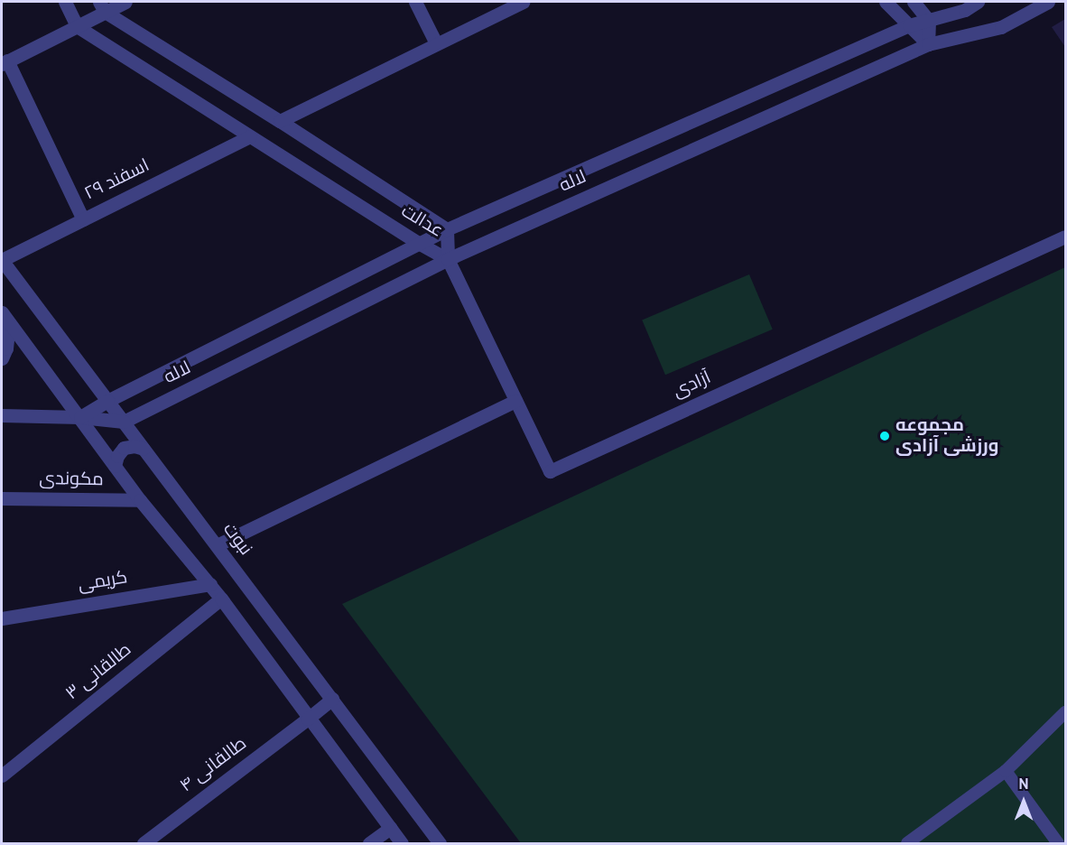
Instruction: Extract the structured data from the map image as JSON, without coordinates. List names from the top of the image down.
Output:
{
  "streets": {
    "street": [
      "۲۹ اسفند",
      "لاله",
      "عدالت",
      "آزادی",
      "مکوندی",
      "نبوت",
      "کریمی",
      "طالقانی ۳",
      "طالقانی ۴"
    ]
  },
  "crossings": [
    ["۲۹ اسفند", "عدالت"],
    ["۲۹ اسفند", "نبوت"],
    ["لاله", "عدالت"],
    ["لاله", "آزادی"],
    ["لاله", "نبوت"],
    ["عدالت", "آزادی"],
    ["نبوت", "طالقانی ۴"]
  ],
  "places": ["مجموعه ورزشی آزادی"],
  "north": "top"
}
